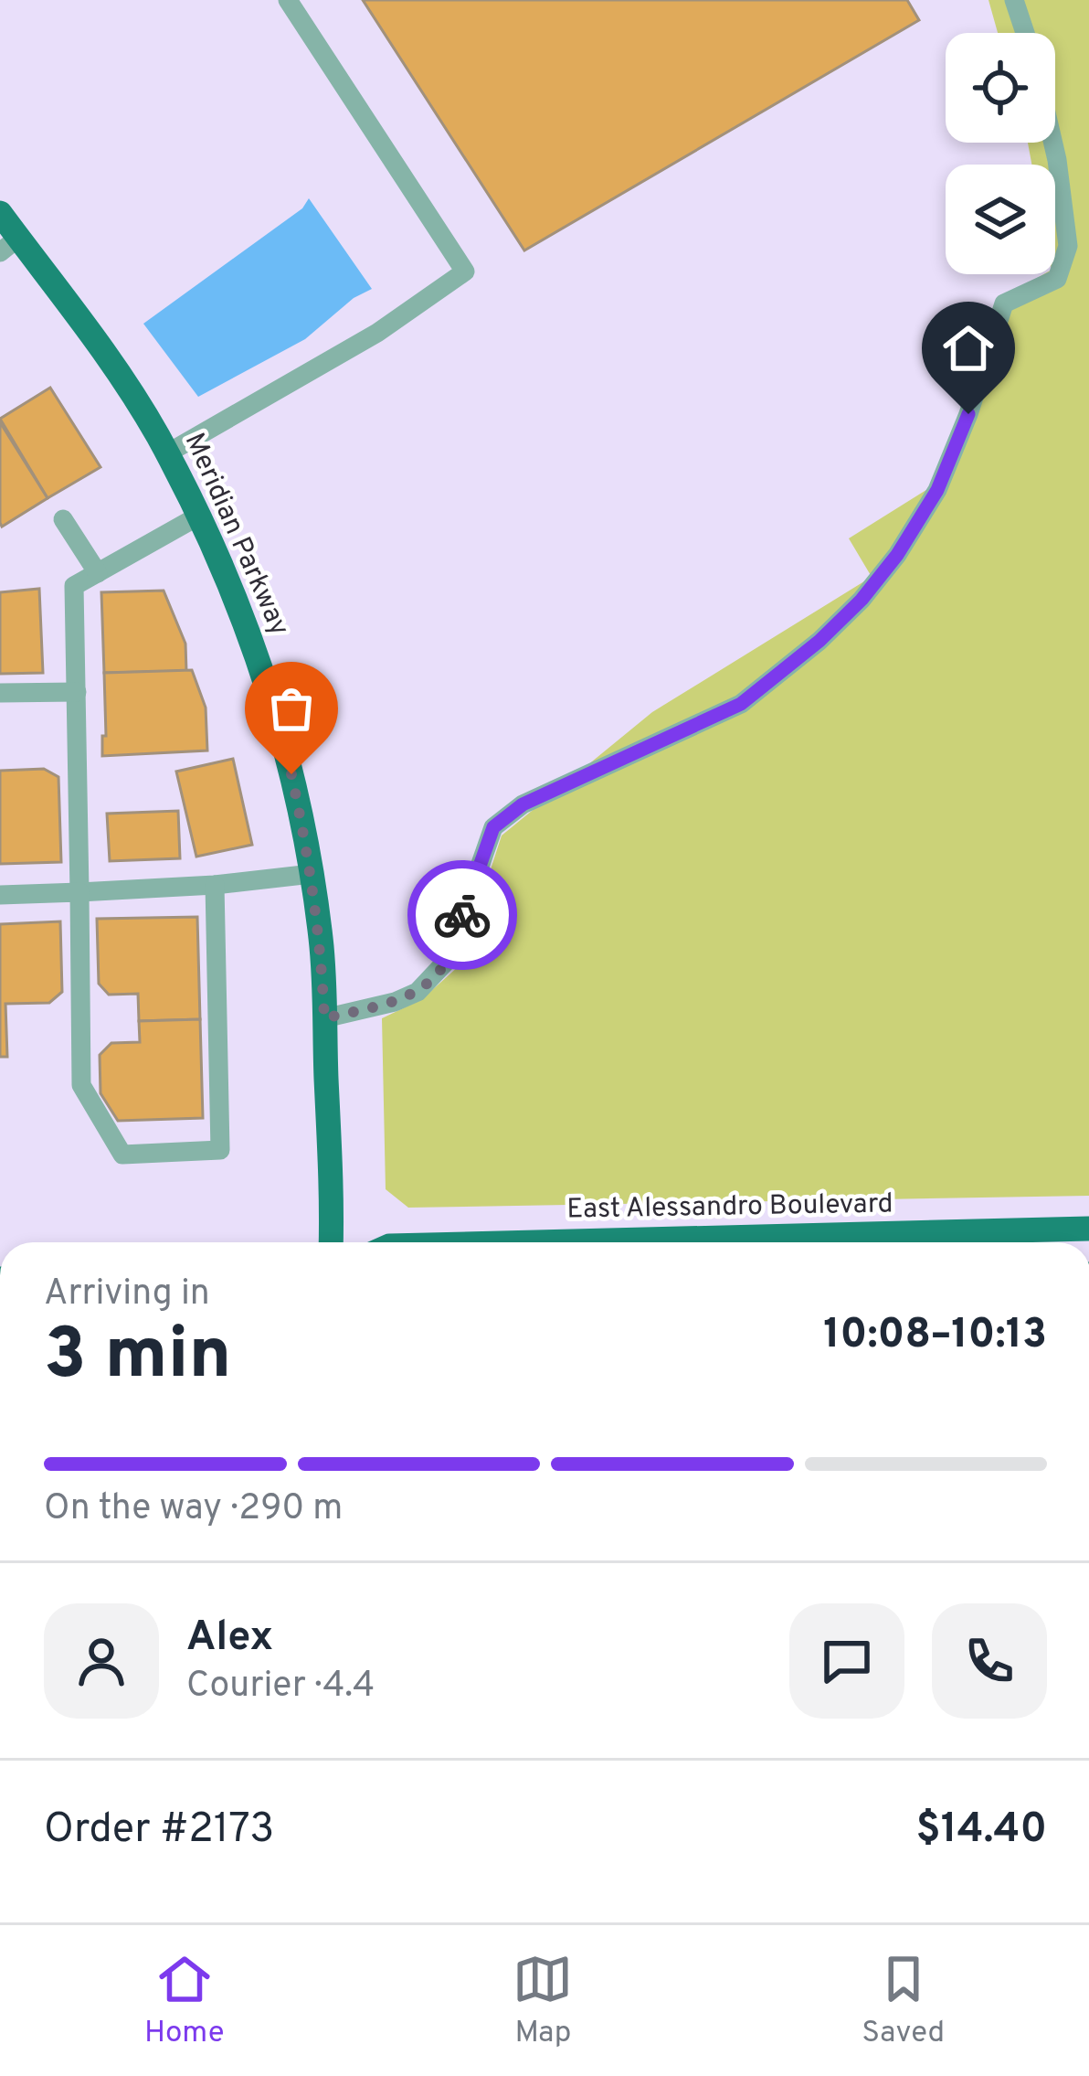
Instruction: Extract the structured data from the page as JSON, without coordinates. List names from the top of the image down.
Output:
{
  "streets": {
    "main road": ["Meridian Parkway", "East Alessandro Boulevard"]
  },
  "page": {
    "heading": ["3 min", "Arriving in", "10:08–10:13"],
    "panel": [
      "Alex",
      "Courier · 4.4",
      "Order #2173",
      "$14.40"
    ],
    "bar": "On the way · 290 m",
    "tabs": ["Home", "Map", "Saved"]
  }
}
